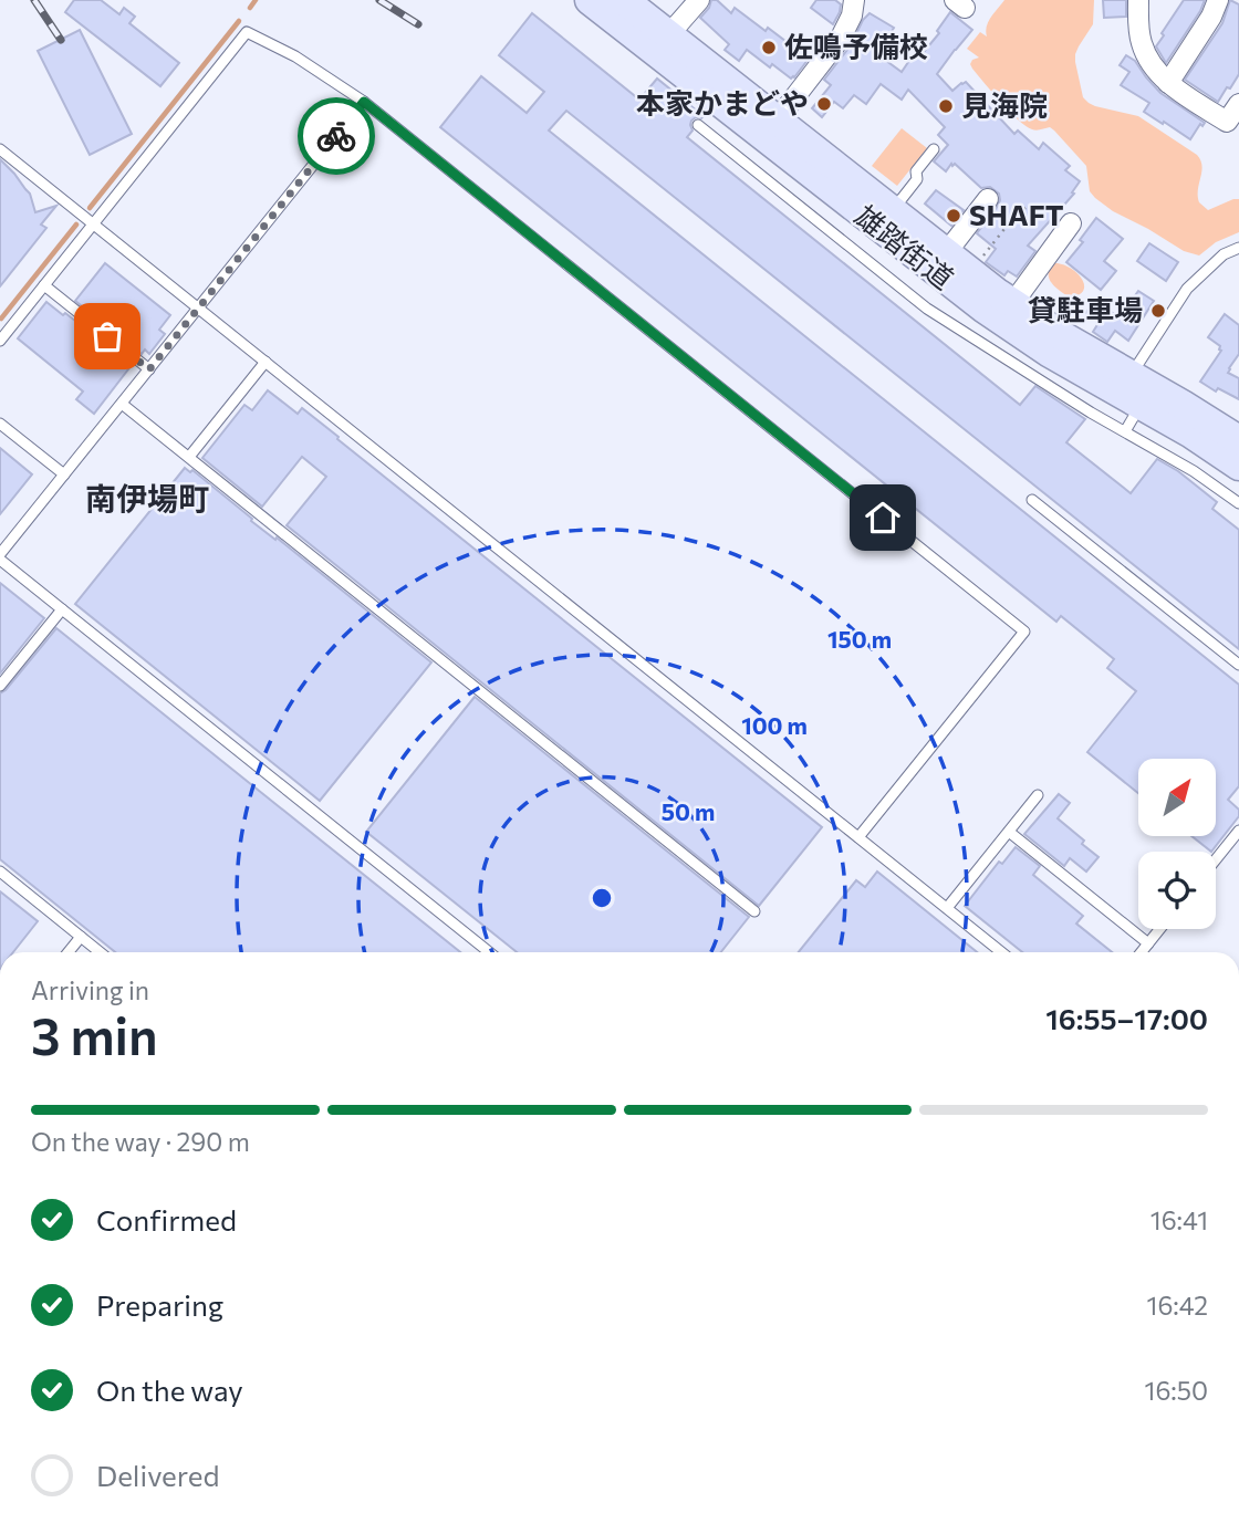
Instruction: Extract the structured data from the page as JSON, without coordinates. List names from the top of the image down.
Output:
{
  "streets": {
    "main road": ["雄踏街道"]
  },
  "districts": ["南伊場町"],
  "places": [
    "佐鳴予備校",
    "本家かまどや",
    "見海院",
    "SHAFT",
    "貸駐車場"
  ],
  "north": "top right",
  "page": {
    "heading": ["3 min", "Arriving in", "16:55–17:00"],
    "bar": "On the way · 290 m",
    "list": [
      ["Confirmed", "16:41"],
      ["Preparing", "16:42"],
      ["On the way", "16:50"],
      "Delivered"
    ]
  },
  "rings": ["150 m", "100 m", "50 m"]
}
